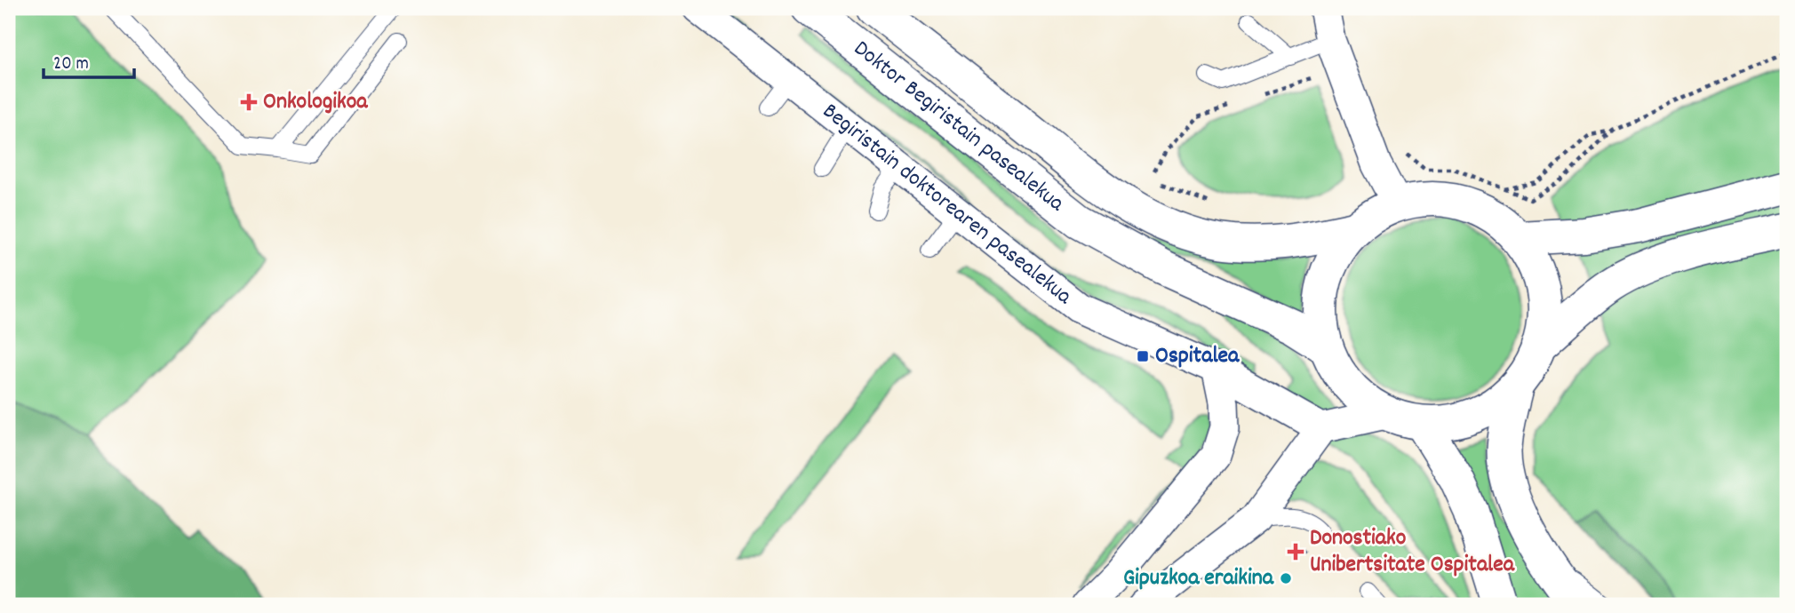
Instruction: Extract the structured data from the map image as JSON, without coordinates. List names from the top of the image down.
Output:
{
  "streets": {
    "main road": ["Doktor Begiristain pasealekua"],
    "street": ["Begiristain doktorearen pasealekua"]
  },
  "places": {
    "health": ["Onkologikoa", "Donostiako Unibertsitate Ospitalea"],
    "transit": ["Ospitalea"],
    "other": ["Gipuzkoa eraikina"]
  },
  "scale_bar": "20 m"
}
